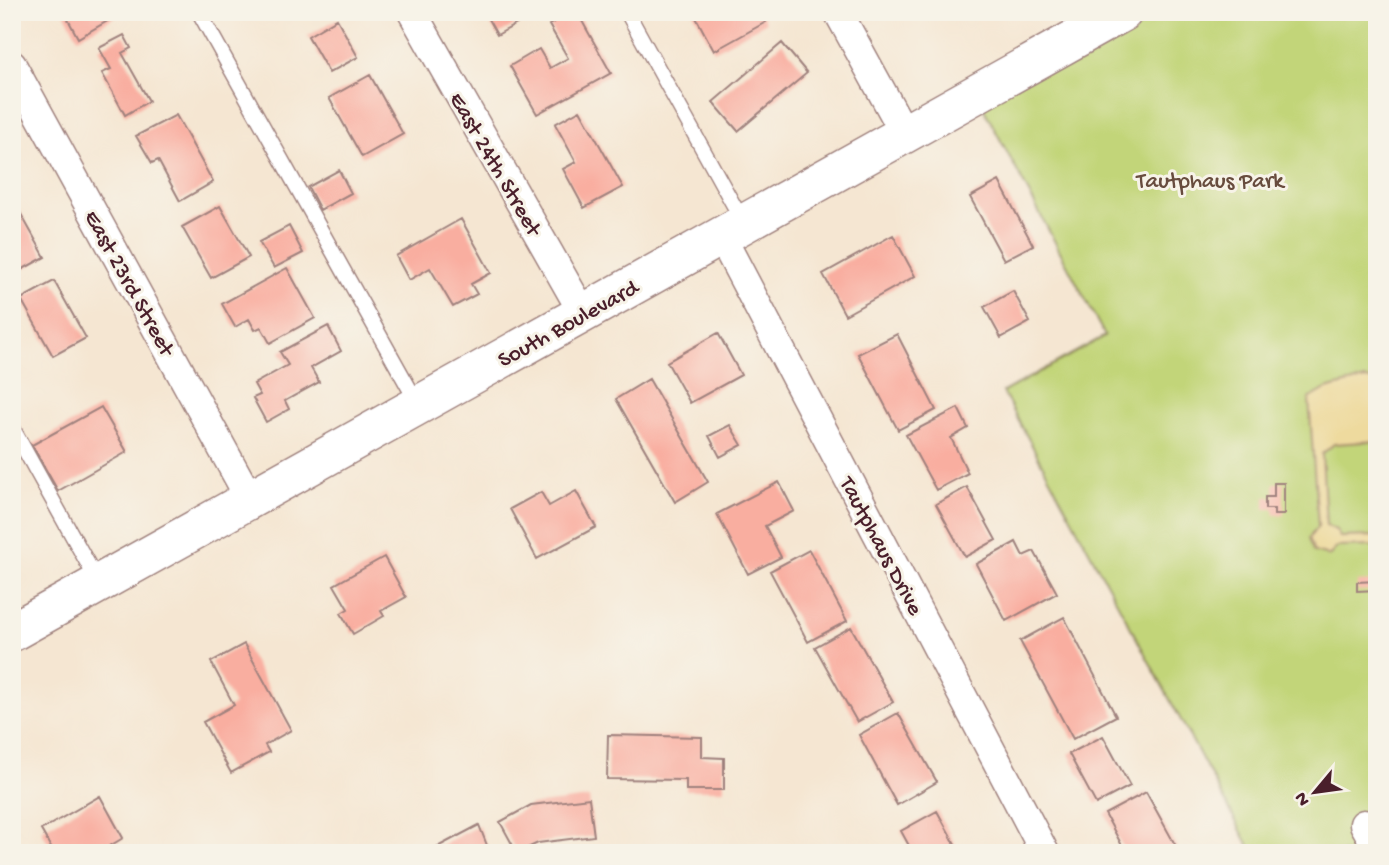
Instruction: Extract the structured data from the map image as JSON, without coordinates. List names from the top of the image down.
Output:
{
  "streets": {
    "street": [
      "East 24th Street",
      "East 23rd Street",
      "South Boulevard",
      "Tautphaus Drive"
    ]
  },
  "crossings": [
    ["East 24th Street", "South Boulevard"],
    ["East 23rd Street", "South Boulevard"],
    ["South Boulevard", "Tautphaus Drive"]
  ],
  "parks": ["Tautphaus Park"],
  "north": "bottom left"
}
